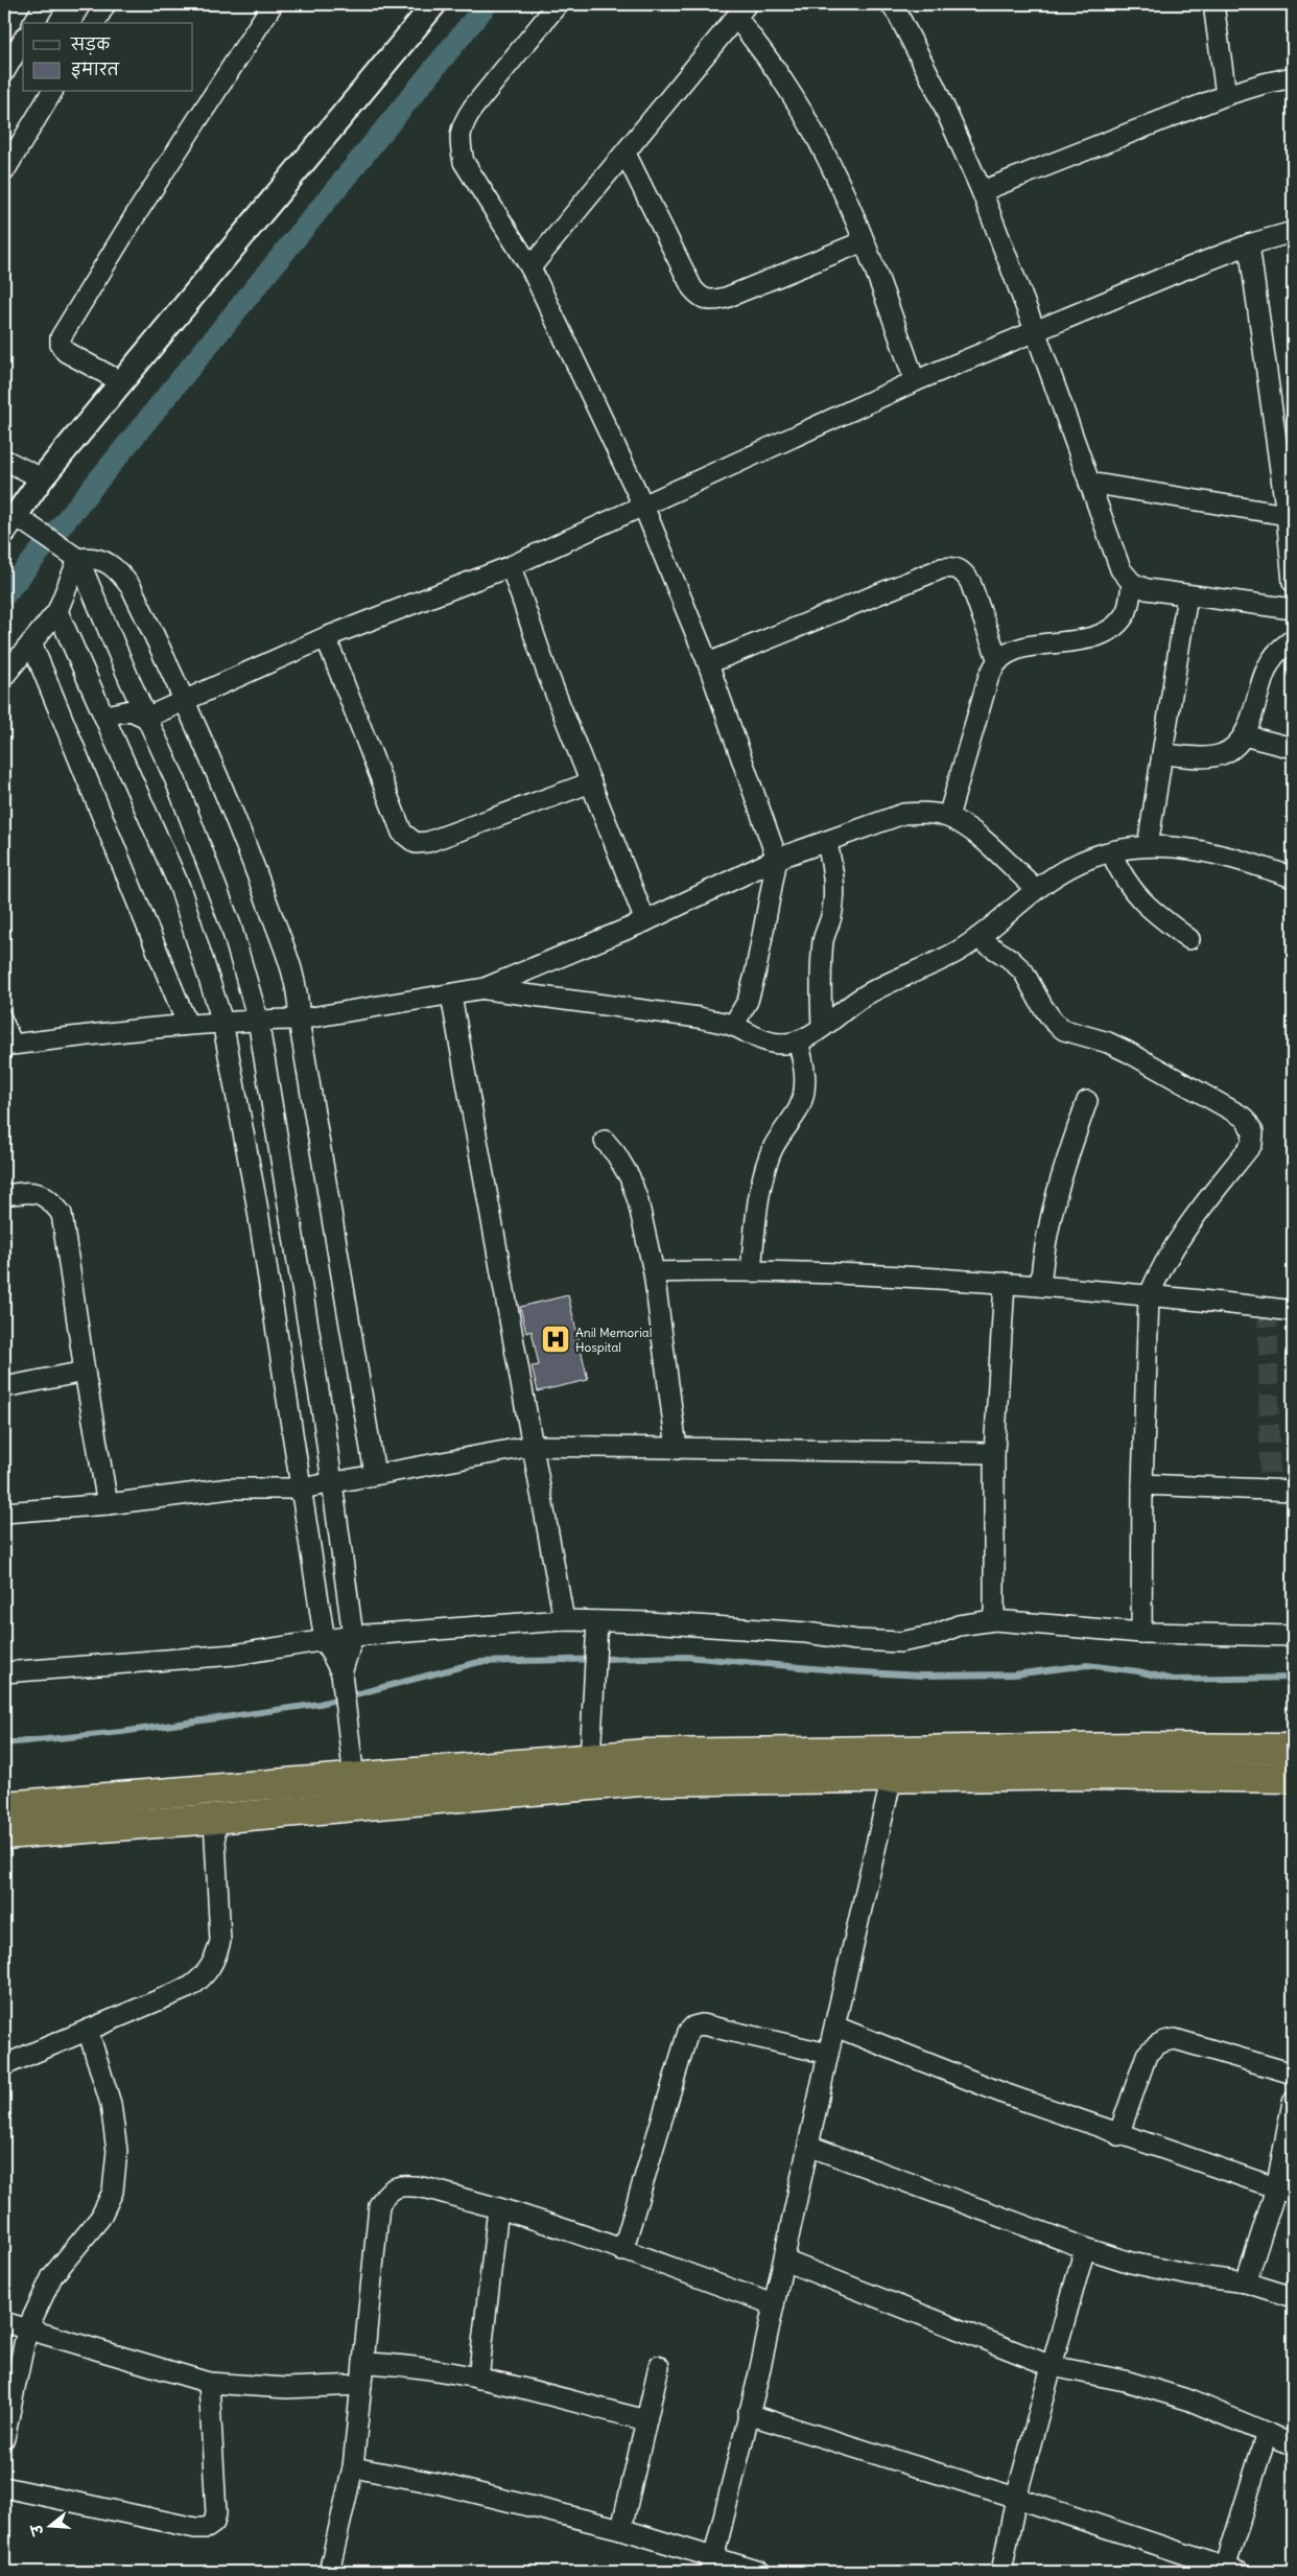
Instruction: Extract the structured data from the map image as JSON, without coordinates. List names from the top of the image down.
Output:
{
  "places": {
    "hospital": ["Anil Memorial Hospital"]
  },
  "legend": ["सड़क", "इमारत"],
  "north": "left"
}
